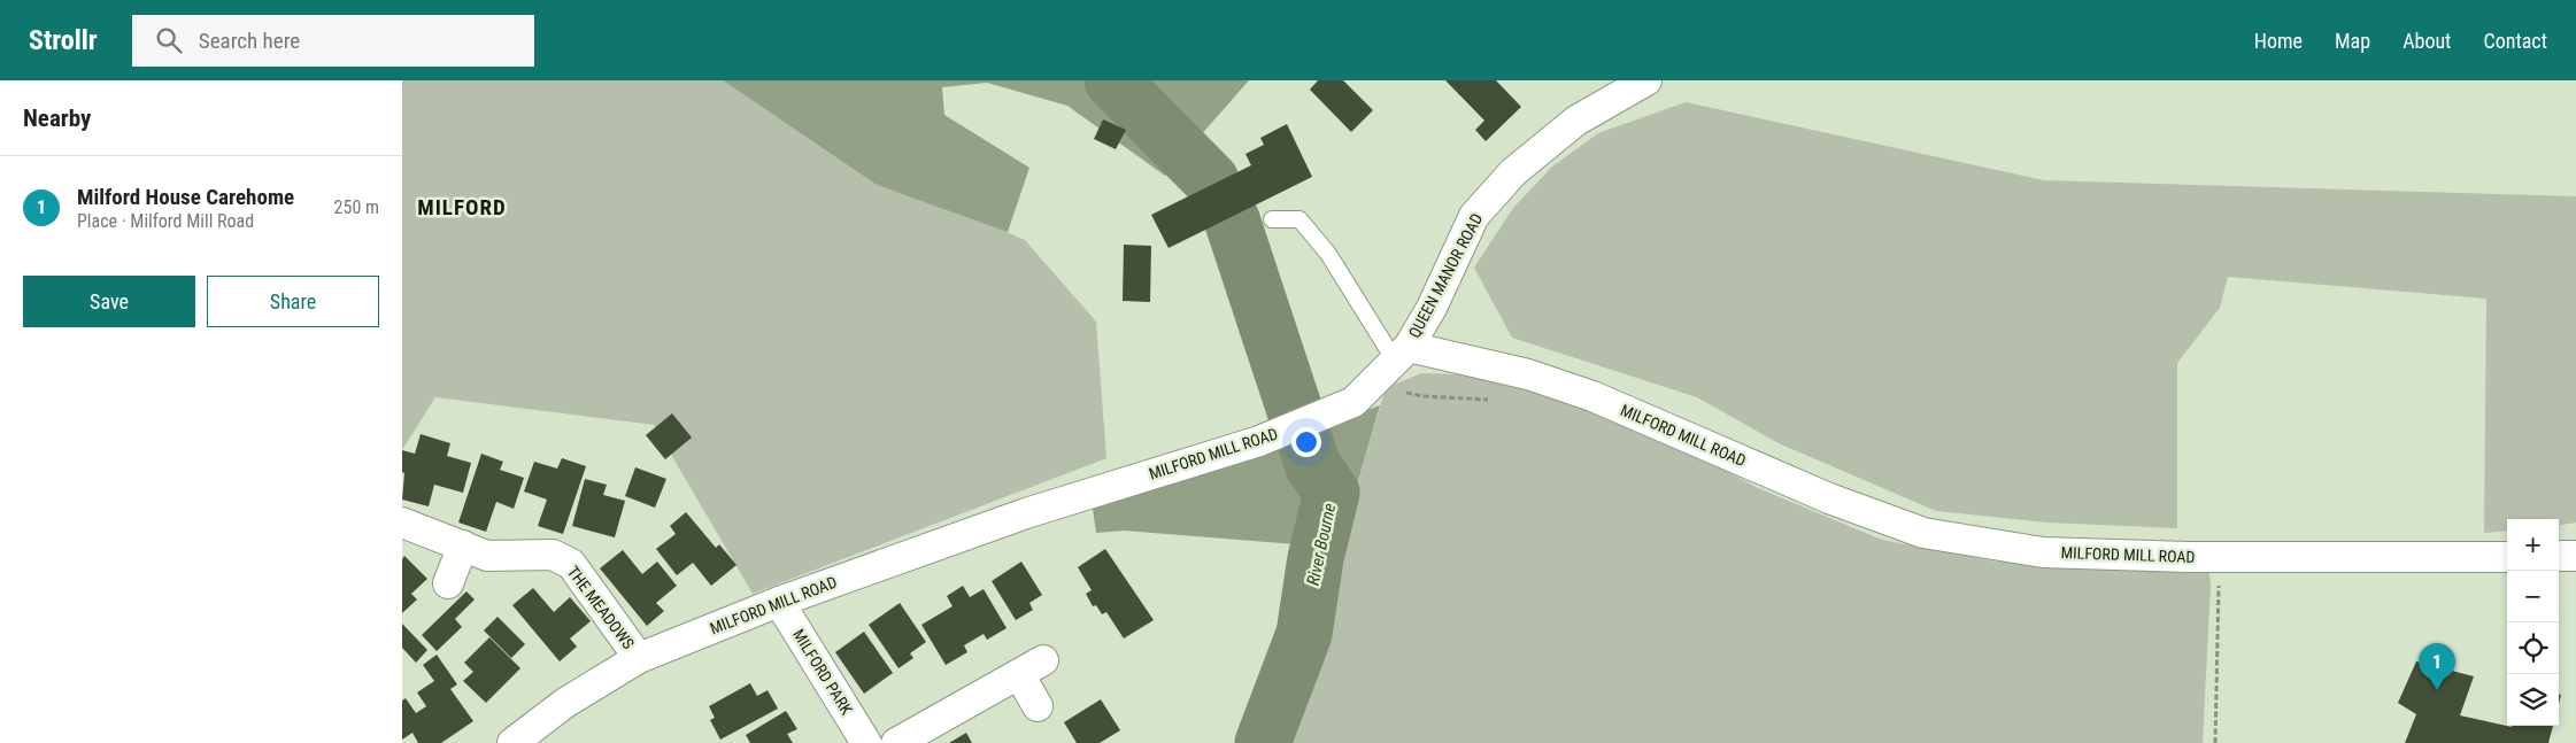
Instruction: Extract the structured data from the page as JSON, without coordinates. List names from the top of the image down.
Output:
{
  "streets": {
    "street": [
      "QUEEN MANOR ROAD",
      "MILFORD MILL ROAD",
      "THE MEADOWS",
      "MILFORD PARK"
    ]
  },
  "crossings": [
    ["QUEEN MANOR ROAD", "MILFORD MILL ROAD"],
    ["MILFORD MILL ROAD", "THE MEADOWS"],
    ["MILFORD MILL ROAD", "MILFORD PARK"]
  ],
  "districts": ["MILFORD"],
  "water": ["River Bourne"],
  "page": {
    "header": "Strollr",
    "search": "Search here",
    "nav": [
      "Home",
      "Map",
      "About",
      "Contact"
    ],
    "heading": "Nearby",
    "list": [
      {
        "mark": "1",
        "name": "Milford House Carehome",
        "note": "Place · Milford Mill Road",
        "value": "250 m"
      }
    ],
    "buttons": ["Save", "Share"],
    "map_buttons": ["+", "−"],
    "pins": "1"
  }
}
